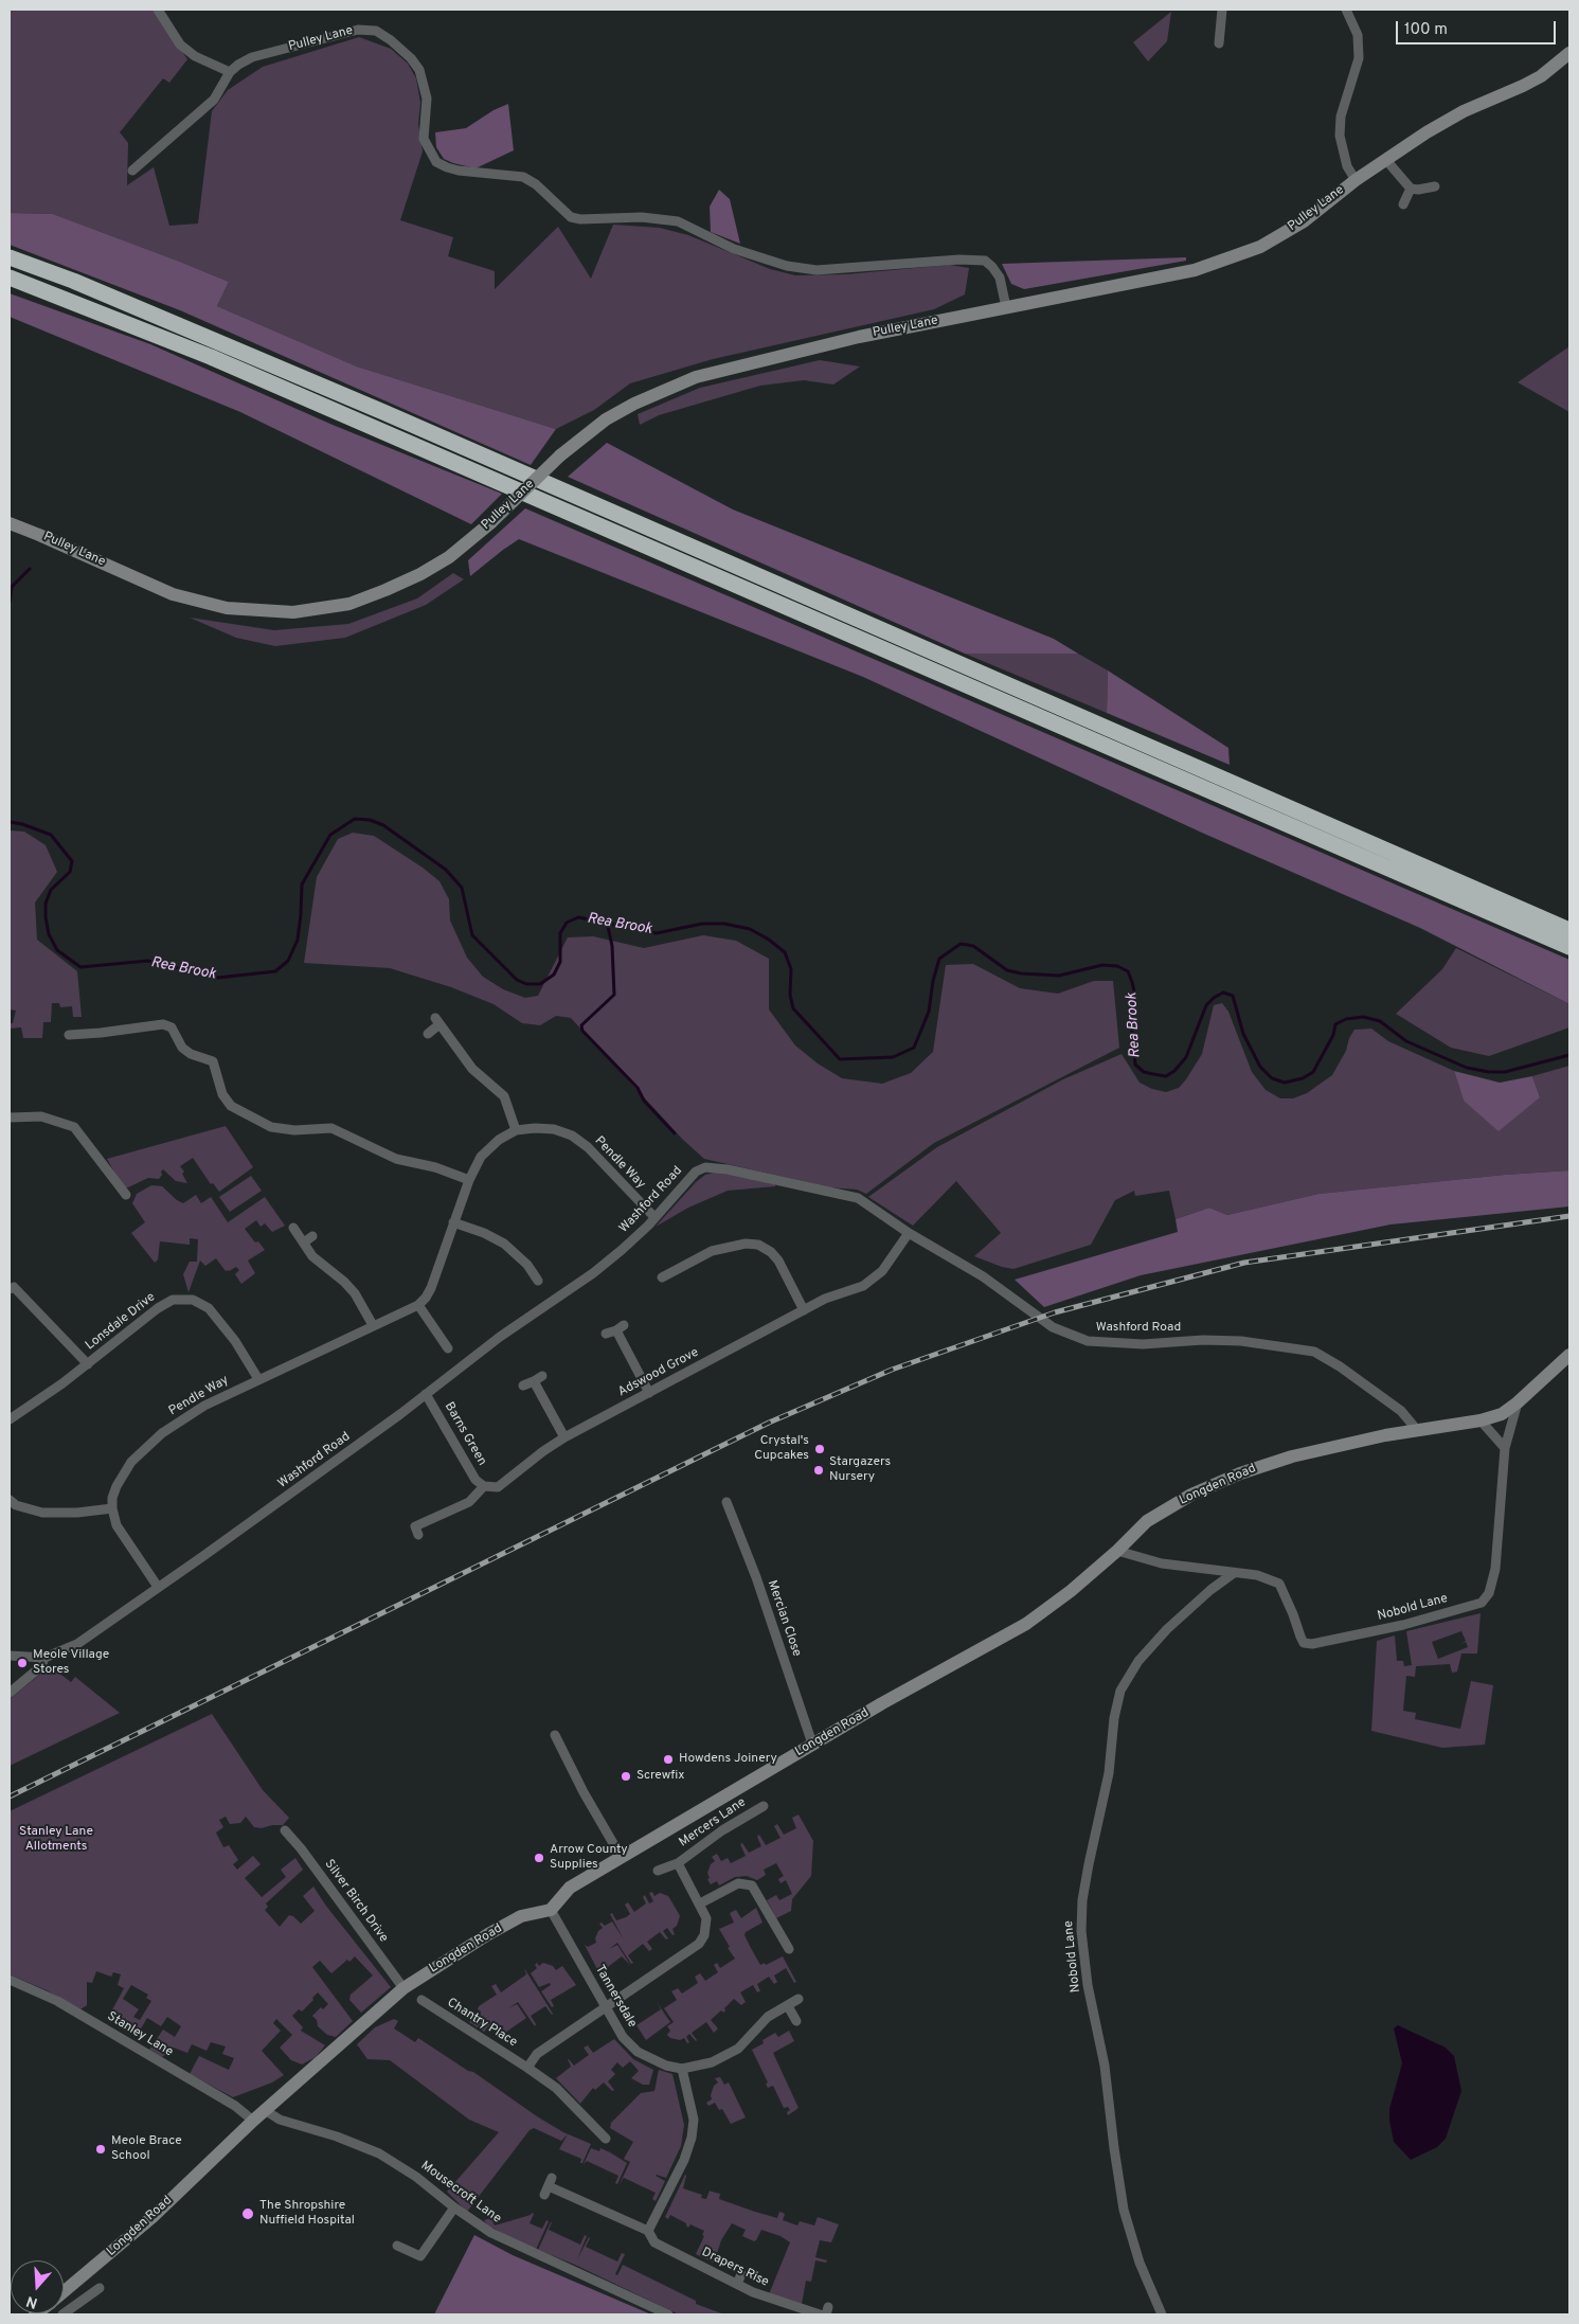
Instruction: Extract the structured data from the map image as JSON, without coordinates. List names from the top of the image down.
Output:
{
  "streets": {
    "street": [
      "Pulley Lane",
      "Pendle Way",
      "Washford Road",
      "Lonsdale Drive",
      "Adswood Grove",
      "Barns Green",
      "Longden Road",
      "Nobold Lane",
      "Mercian Close",
      "Mercers Lane",
      "Silver Birch Drive",
      "Tannersdale",
      "Chantry Place",
      "Stanley Lane",
      "Mousecroft Lane",
      "Drapers Rise"
    ]
  },
  "crossings": [
    ["Pendle Way", "Washford Road"],
    ["Pendle Way", "Lonsdale Drive"],
    ["Washford Road", "Adswood Grove"],
    ["Washford Road", "Barns Green"],
    ["Washford Road", "Longden Road"],
    ["Adswood Grove", "Barns Green"],
    ["Longden Road", "Nobold Lane"],
    ["Longden Road", "Mercian Close"],
    ["Longden Road", "Silver Birch Drive"],
    ["Longden Road", "Tannersdale"],
    ["Longden Road", "Stanley Lane"],
    ["Longden Road", "Mousecroft Lane"],
    ["Mercers Lane", "Tannersdale"]
  ],
  "water": ["Rea Brook"],
  "parks": ["Stanley Lane Allotments"],
  "places": [
    "Crystal's Cupcakes",
    "Stargazers Nursery",
    "Meole Village Stores",
    "Howdens Joinery",
    "Screwfix",
    "Arrow County Supplies",
    "Meole Brace School",
    "The Shropshire Nuffield Hospital"
  ],
  "scale_bar": "100 m",
  "north": "bottom"
}
